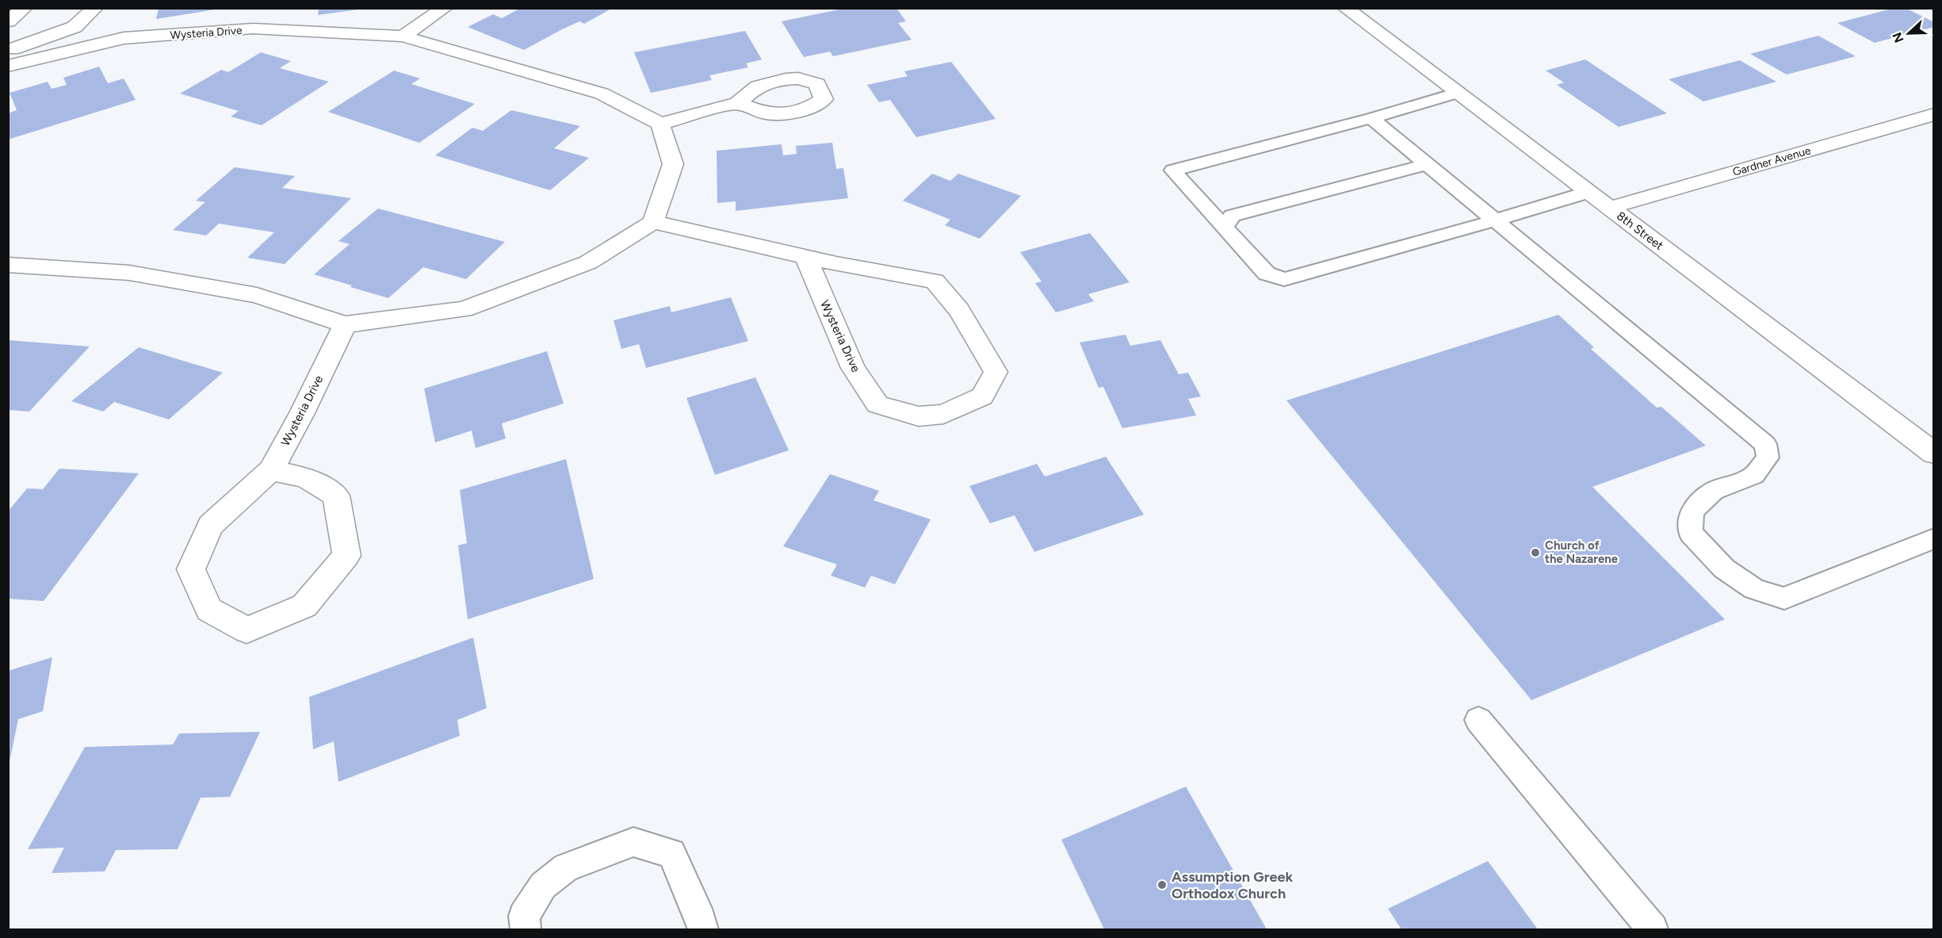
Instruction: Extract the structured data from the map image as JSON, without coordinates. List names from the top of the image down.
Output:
{
  "streets": {
    "street": ["Wysteria Drive", "Gardner Avenue", "8th Street"]
  },
  "crossings": [
    ["Gardner Avenue", "8th Street"]
  ],
  "places": ["Church of the Nazarene", "Assumption Greek Orthodox Church"],
  "north": "left"
}
